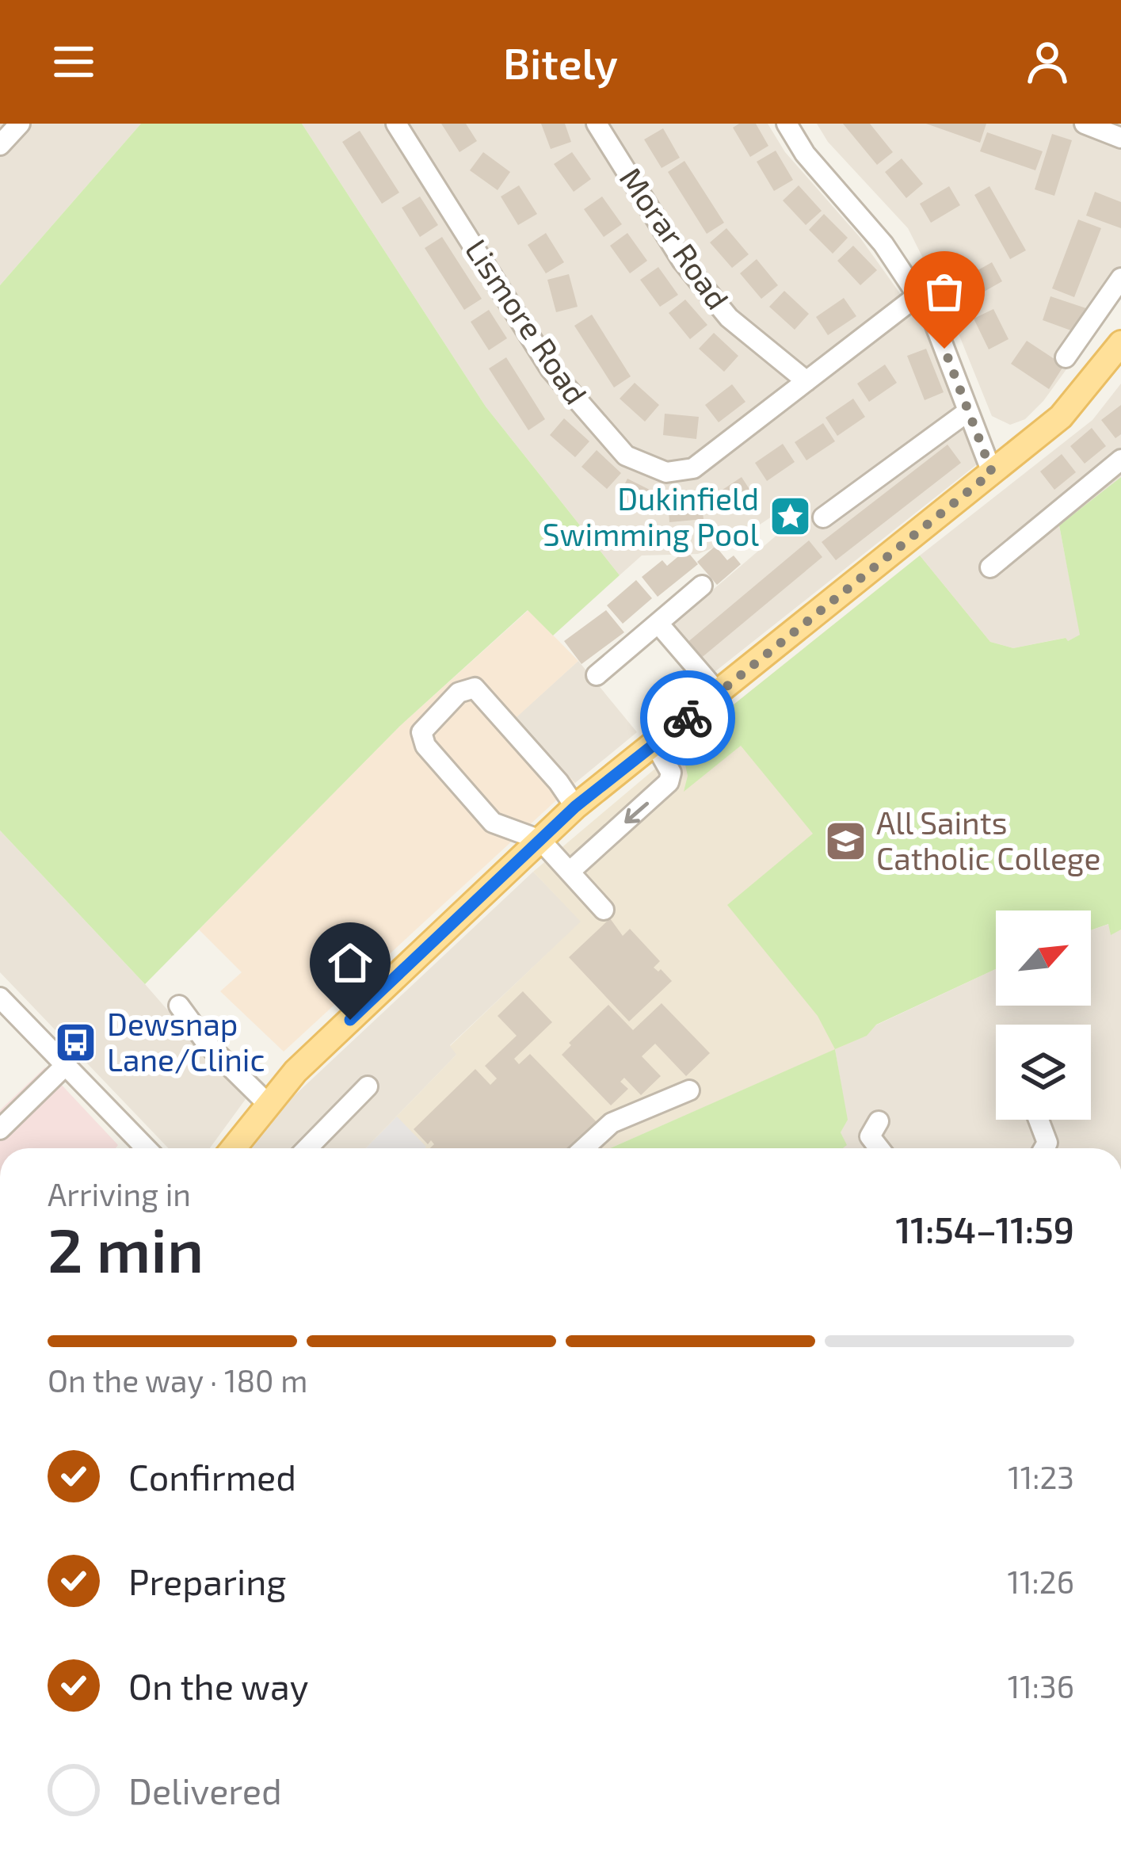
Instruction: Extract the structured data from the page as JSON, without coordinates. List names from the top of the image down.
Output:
{
  "streets": {
    "street": ["Morar Road", "Lismore Road"]
  },
  "crossings": [
    ["Morar Road", "Lismore Road"]
  ],
  "places": {
    "place": ["Dukinfield Swimming Pool"],
    "school or university": ["All Saints Catholic College"],
    "bus stop": ["Dewsnap Lane/Clinic"]
  },
  "north": "top right",
  "page": {
    "header": "Bitely",
    "heading": ["2 min", "Arriving in", "11:54–11:59"],
    "bar": "On the way · 180 m",
    "list": [
      ["Confirmed", "11:23"],
      ["Preparing", "11:26"],
      ["On the way", "11:36"],
      "Delivered"
    ]
  }
}
